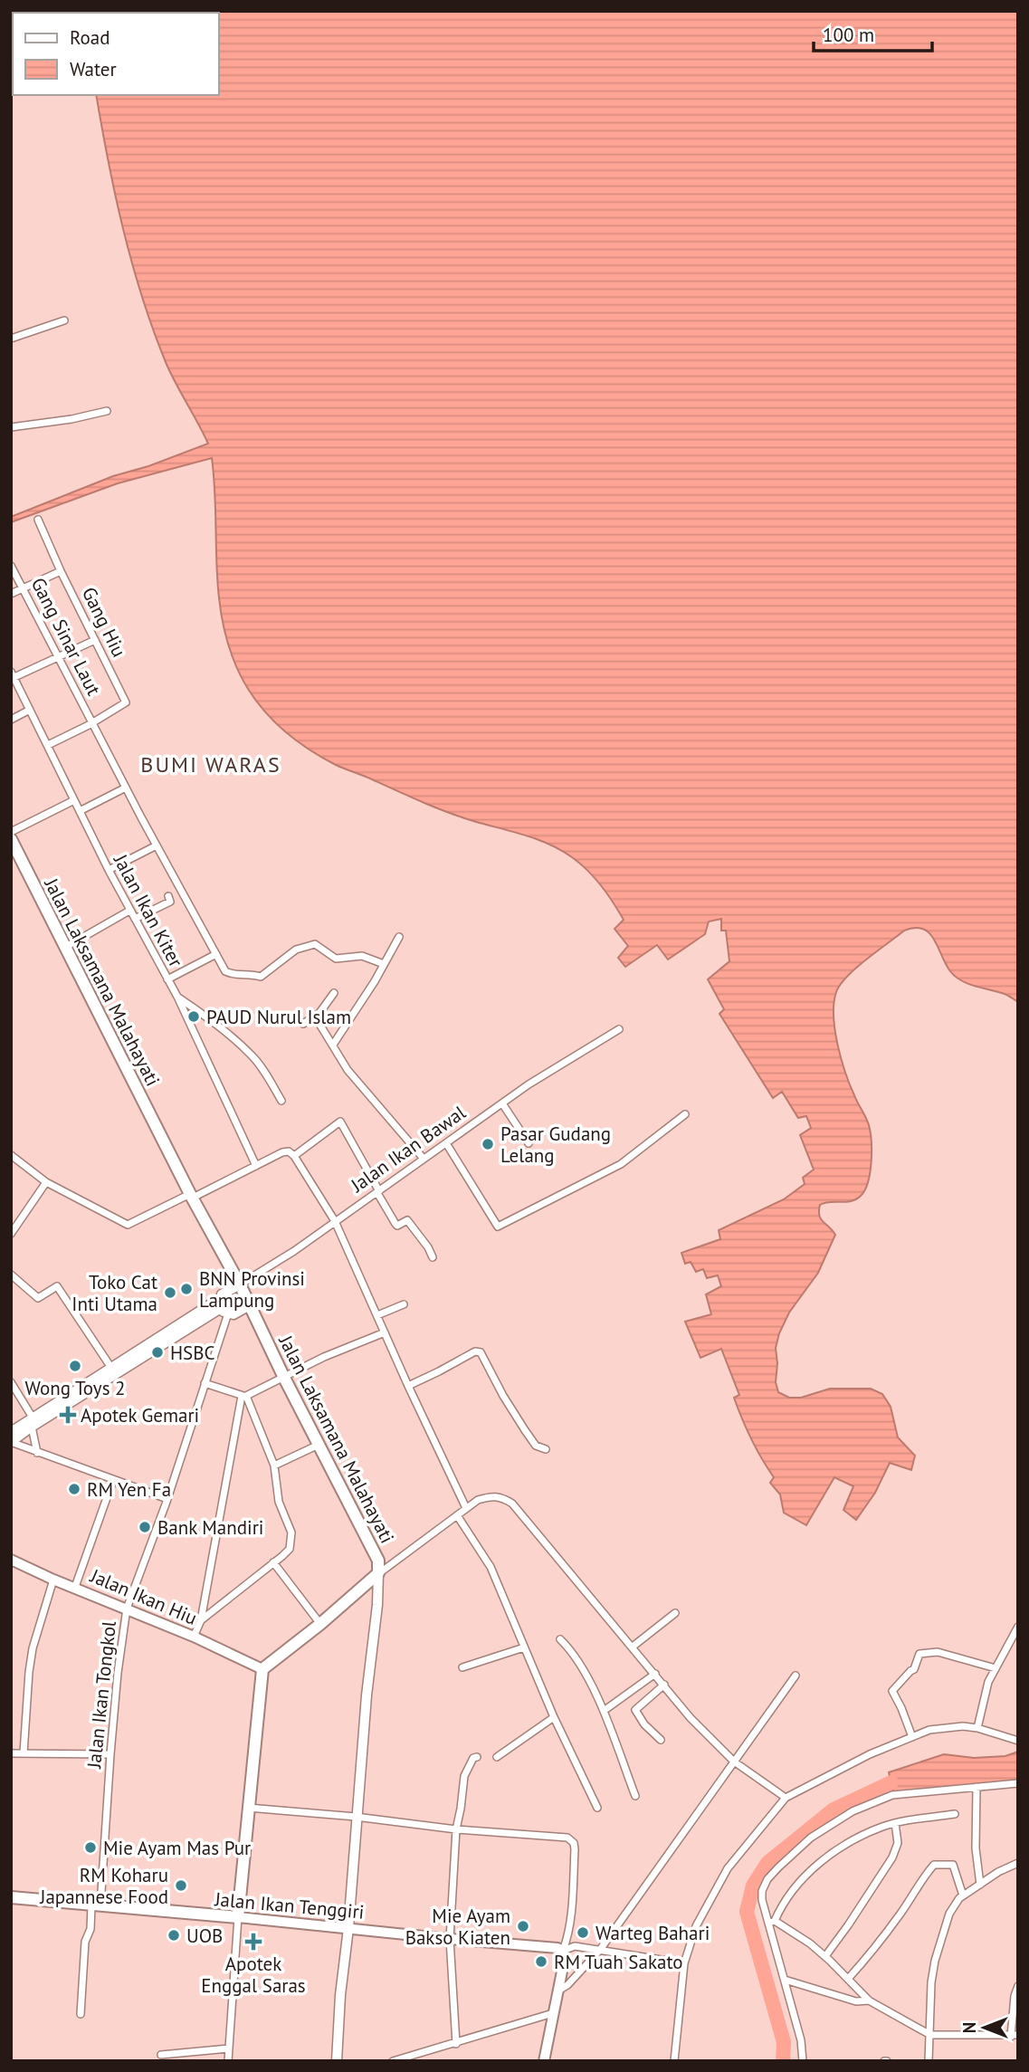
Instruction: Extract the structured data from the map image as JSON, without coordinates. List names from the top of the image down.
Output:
{
  "streets": {
    "highway": ["Jalan Laksamana Malahayati", "Jalan Ikan Tenggiri"],
    "main road": ["Jalan Ikan Hiu"],
    "street": [
      "Gang Hiu",
      "Gang Sinar Laut",
      "Jalan Ikan Kiter",
      "Jalan Ikan Bawal",
      "Jalan Ikan Tongkol"
    ]
  },
  "crossings": [
    ["Gang Hiu", "Gang Sinar Laut"],
    ["Jalan Laksamana Malahayati", "Jalan Ikan Bawal"],
    ["Jalan Laksamana Malahayati", "Jalan Ikan Hiu"],
    ["Jalan Ikan Bawal", "Jalan Ikan Tongkol"],
    ["Jalan Ikan Hiu", "Jalan Ikan Tongkol"],
    ["Jalan Ikan Tongkol", "Jalan Ikan Tenggiri"]
  ],
  "districts": ["BUMI WARAS"],
  "places": {
    "other": [
      "PAUD Nurul Islam",
      "Pasar Gudang Lelang",
      "BNN Provinsi Lampung",
      "Toko Cat Inti Utama",
      "HSBC",
      "Wong Toys 2",
      "RM Yen Fa",
      "Bank Mandiri",
      "Mie Ayam Mas Pur",
      "RM Koharu Japannese Food",
      "Mie Ayam Bakso Kiaten",
      "Warteg Bahari",
      "UOB",
      "RM Tuah Sakato"
    ],
    "health": ["Apotek Gemari", "Apotek Enggal Saras"]
  },
  "legend": ["Road", "Water"],
  "scale_bar": "100 m",
  "north": "left"
}
